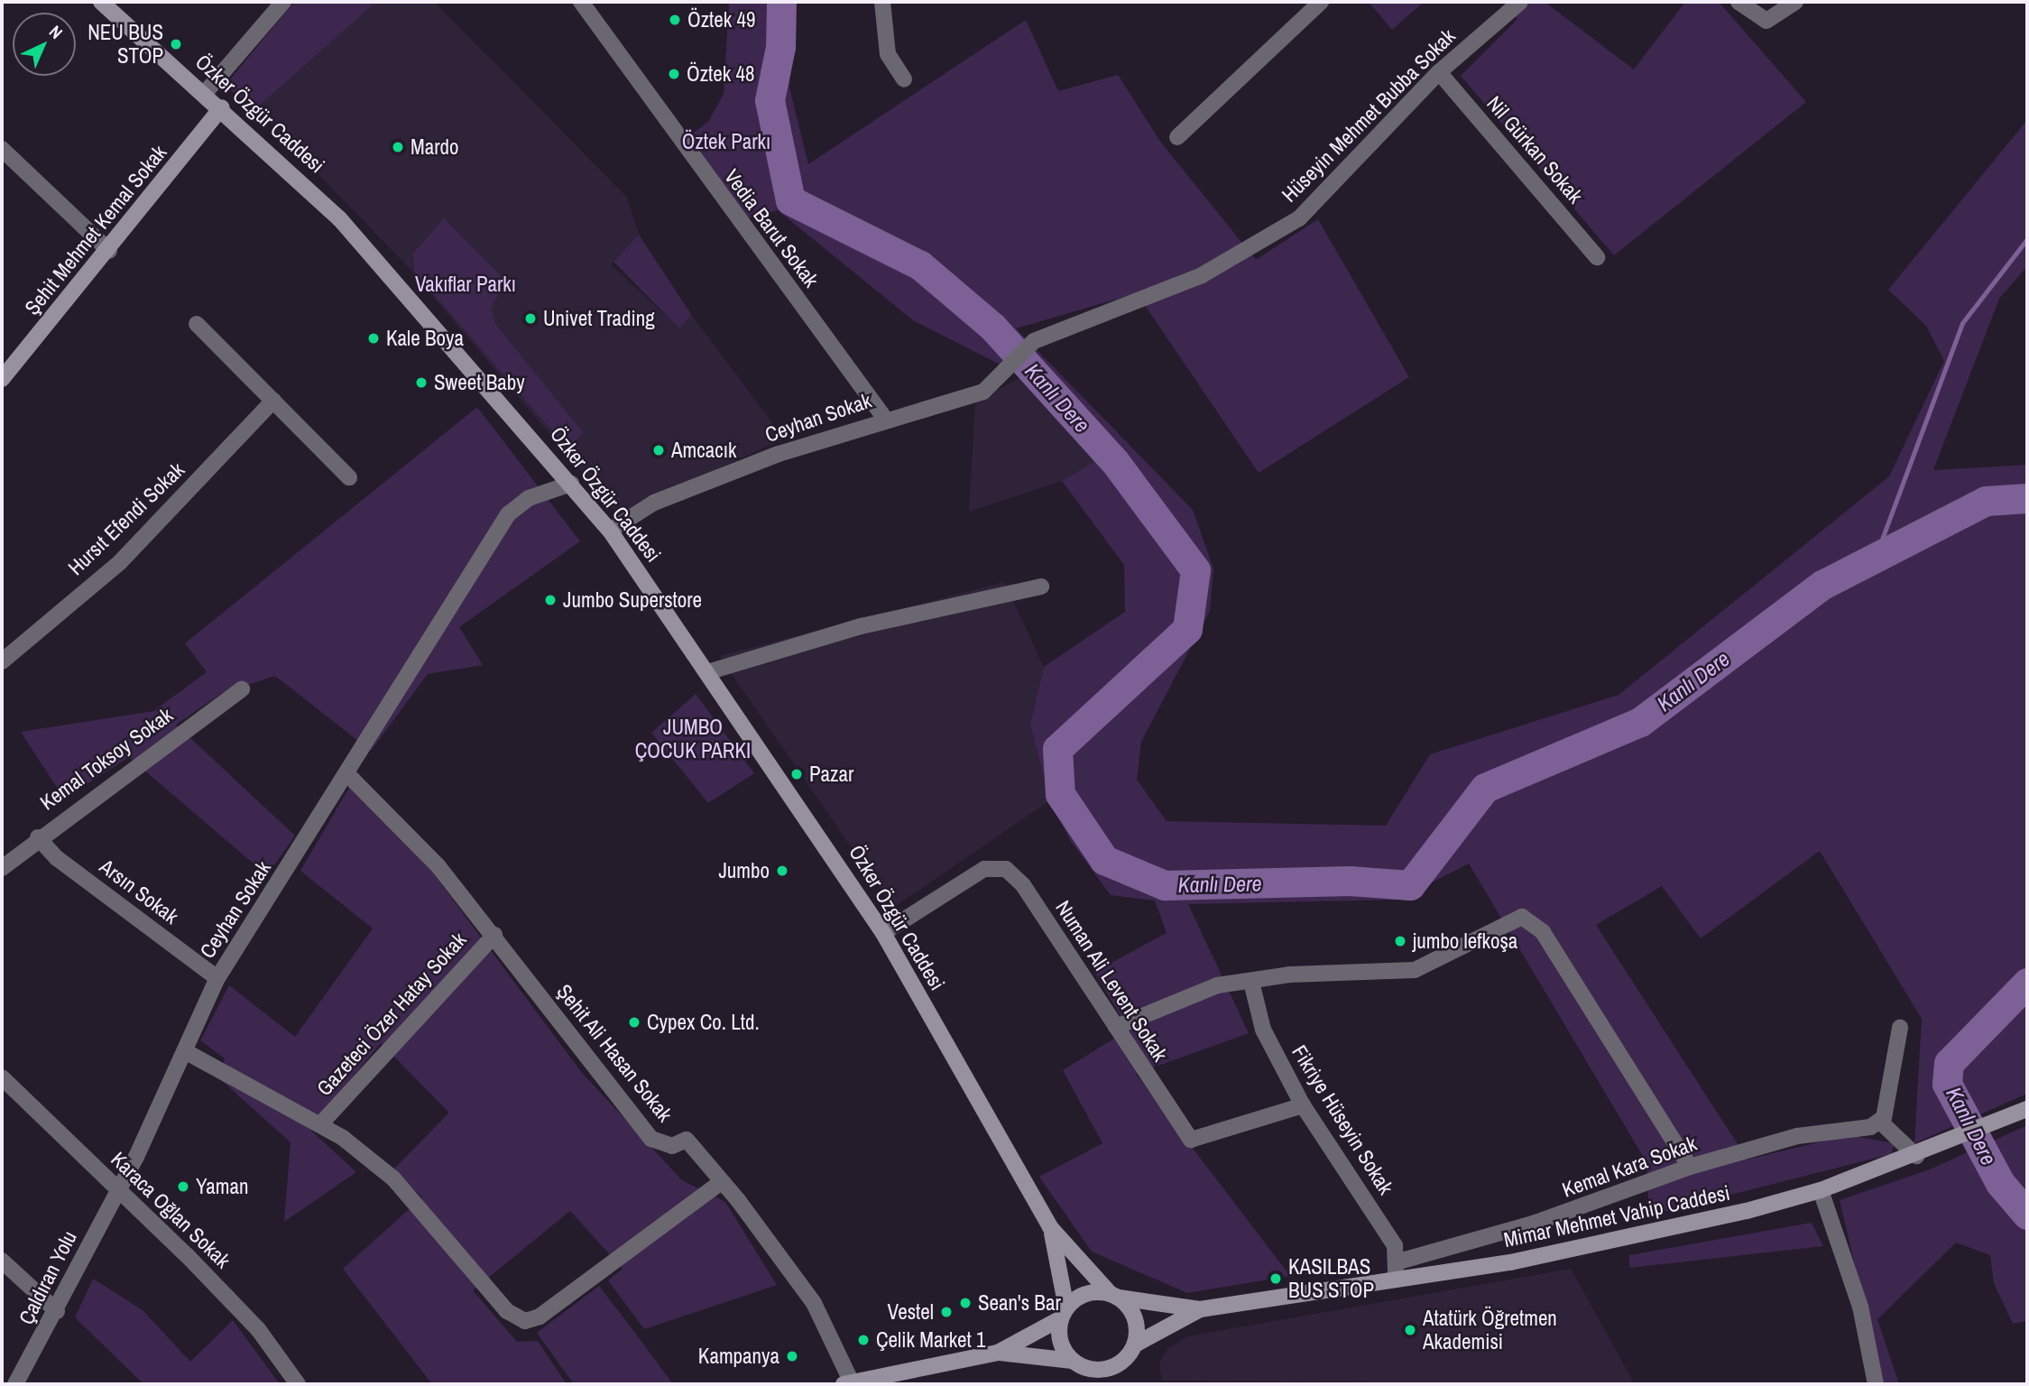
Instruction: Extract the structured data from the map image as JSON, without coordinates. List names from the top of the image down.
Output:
{
  "streets": {
    "main road": ["Özker Özgür Caddesi", "Şehit Mehmet Kemal Sokak", "Mimar Mehmet Vahip Caddesi"],
    "street": [
      "Hüseyin Mehmet Bubba Sokak",
      "Nil Gürkan Sokak",
      "Vedia Barut Sokak",
      "Ceyhan Sokak",
      "Hursıt Efendi Sokak",
      "Kemal Toksoy Sokak",
      "Arsın Sokak",
      "Numan Ali Levent Sokak",
      "Gazeteci Özer Hatay Sokak",
      "Şehit Ali Hasan Sokak",
      "Fikriye Hüseyin Sokak",
      "Kemal Kara Sokak",
      "Karaca Oğlan Sokak",
      "Çaldıran Yolu"
    ]
  },
  "crossings": [
    ["Özker Özgür Caddesi", "Şehit Mehmet Kemal Sokak"],
    ["Özker Özgür Caddesi", "Ceyhan Sokak"],
    ["Özker Özgür Caddesi", "Numan Ali Levent Sokak"],
    ["Özker Özgür Caddesi", "Mimar Mehmet Vahip Caddesi"],
    ["Hüseyin Mehmet Bubba Sokak", "Nil Gürkan Sokak"],
    ["Hüseyin Mehmet Bubba Sokak", "Ceyhan Sokak"],
    ["Vedia Barut Sokak", "Ceyhan Sokak"],
    ["Ceyhan Sokak", "Arsın Sokak"],
    ["Ceyhan Sokak", "Şehit Ali Hasan Sokak"],
    ["Ceyhan Sokak", "Karaca Oğlan Sokak"],
    ["Ceyhan Sokak", "Çaldıran Yolu"],
    ["Kemal Toksoy Sokak", "Arsın Sokak"],
    ["Numan Ali Levent Sokak", "Fikriye Hüseyin Sokak"],
    ["Gazeteci Özer Hatay Sokak", "Şehit Ali Hasan Sokak"],
    ["Fikriye Hüseyin Sokak", "Kemal Kara Sokak"],
    ["Fikriye Hüseyin Sokak", "Mimar Mehmet Vahip Caddesi"],
    ["Karaca Oğlan Sokak", "Çaldıran Yolu"]
  ],
  "water": ["Kanlı Dere"],
  "parks": ["Öztek Parkı", "Vakıflar Parkı", "JUMBO ÇOCUK PARKI"],
  "places": [
    "Öztek 49",
    "NEU BUS STOP",
    "Öztek 48",
    "Mardo",
    "Univet Trading",
    "Kale Boya",
    "Sweet Baby",
    "Amcacık",
    "Jumbo Superstore",
    "Pazar",
    "Jumbo",
    "jumbo lefkoşa",
    "Cypex Co. Ltd.",
    "Yaman",
    "KASILBAS BUS STOP",
    "Sean's Bar",
    "Vestel",
    "Atatürk Öğretmen Akademisi",
    "Çelik Market 1",
    "Kampanya"
  ],
  "north": "top right"
}
